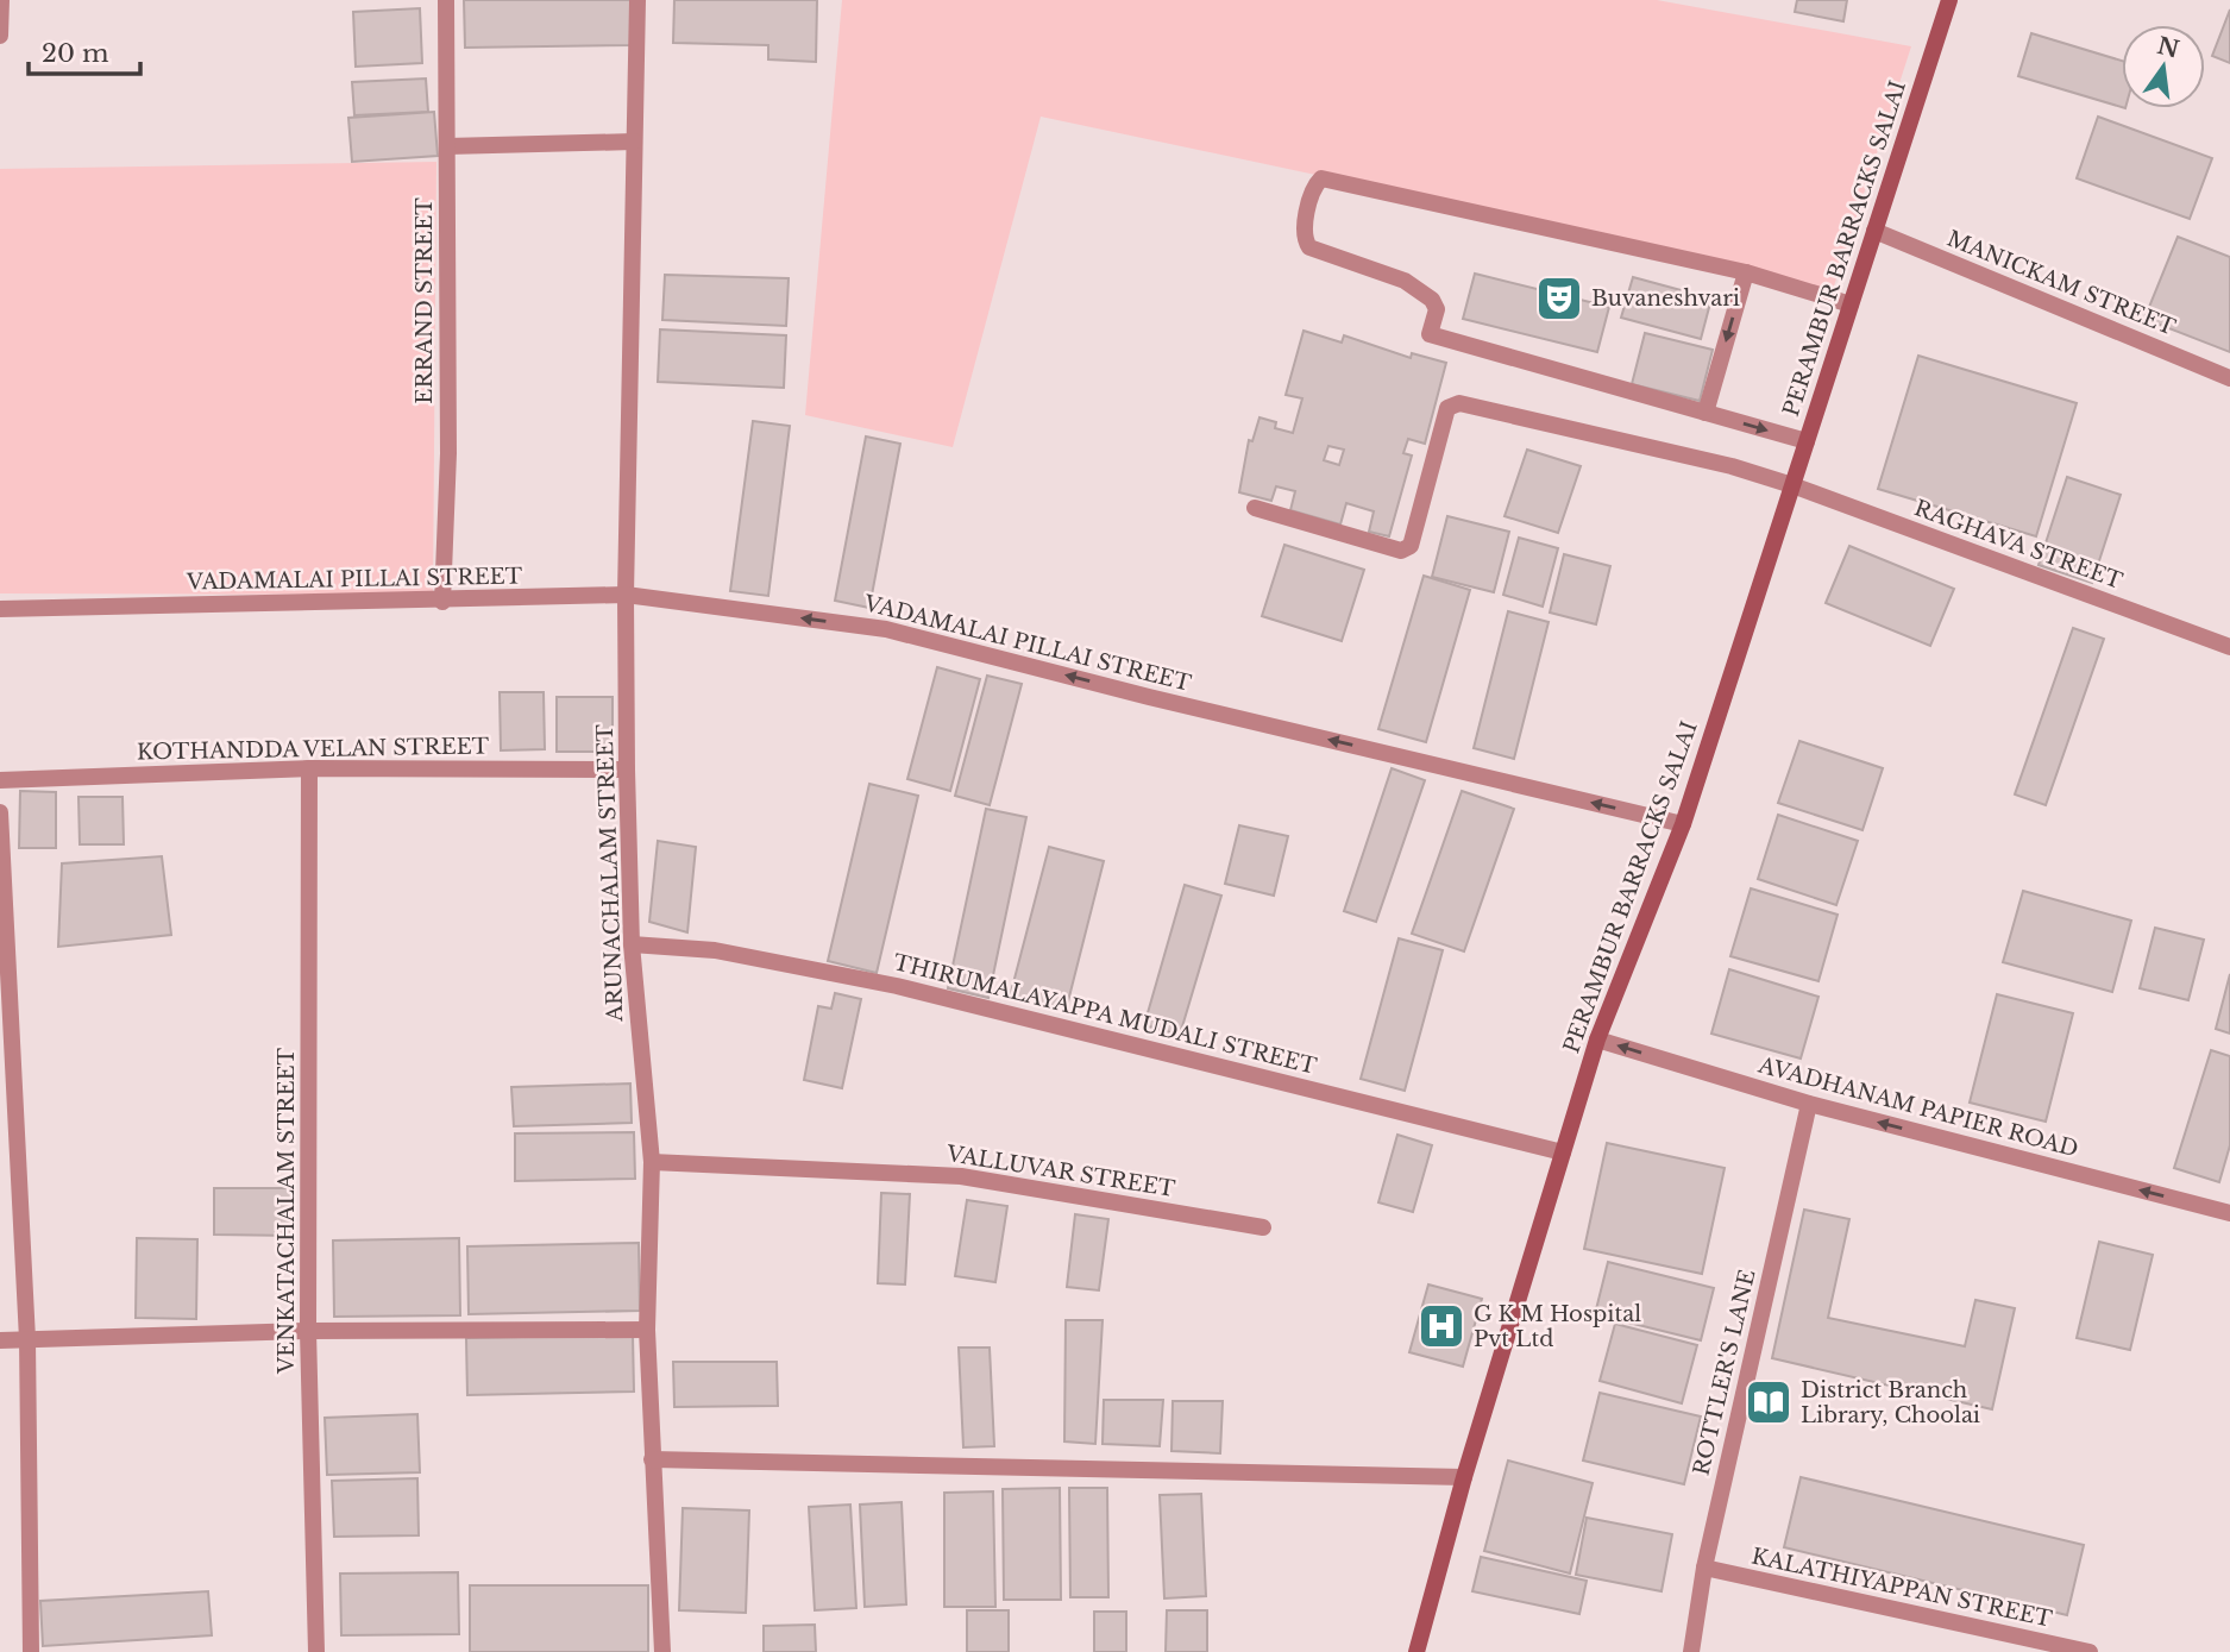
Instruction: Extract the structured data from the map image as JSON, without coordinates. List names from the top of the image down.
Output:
{
  "streets": {
    "main road": ["PERAMBUR BARRACKS SALAI"],
    "street": [
      "MANICKAM STREET",
      "ERRAND STREET",
      "RAGHAVA STREET",
      "VADAMALAI PILLAI STREET",
      "KOTHANDDA VELAN STREET",
      "ARUNACHALAM STREET",
      "THIRUMALAYAPPA MUDALI STREET",
      "AVADHANAM PAPIER ROAD",
      "VALLUVAR STREET",
      "VENKATACHALAM STREET",
      "ROTTLER'S LANE",
      "KALATHIYAPPAN STREET"
    ]
  },
  "crossings": [
    ["PERAMBUR BARRACKS SALAI", "MANICKAM STREET"],
    ["PERAMBUR BARRACKS SALAI", "RAGHAVA STREET"],
    ["PERAMBUR BARRACKS SALAI", "VADAMALAI PILLAI STREET"],
    ["PERAMBUR BARRACKS SALAI", "THIRUMALAYAPPA MUDALI STREET"],
    ["PERAMBUR BARRACKS SALAI", "AVADHANAM PAPIER ROAD"],
    ["ERRAND STREET", "VADAMALAI PILLAI STREET"],
    ["VADAMALAI PILLAI STREET", "ARUNACHALAM STREET"],
    ["KOTHANDDA VELAN STREET", "ARUNACHALAM STREET"],
    ["KOTHANDDA VELAN STREET", "VENKATACHALAM STREET"],
    ["ARUNACHALAM STREET", "THIRUMALAYAPPA MUDALI STREET"],
    ["ARUNACHALAM STREET", "VALLUVAR STREET"],
    ["AVADHANAM PAPIER ROAD", "ROTTLER'S LANE"],
    ["ROTTLER'S LANE", "KALATHIYAPPAN STREET"]
  ],
  "one_way": ["VADAMALAI PILLAI STREET", "AVADHANAM PAPIER ROAD"],
  "places": {
    "theatre": ["Buvaneshvari"],
    "hospital": ["G K M Hospital Pvt Ltd"],
    "library": ["District Branch Library, Choolai"]
  },
  "scale_bar": "20 m",
  "north": "top"
}
